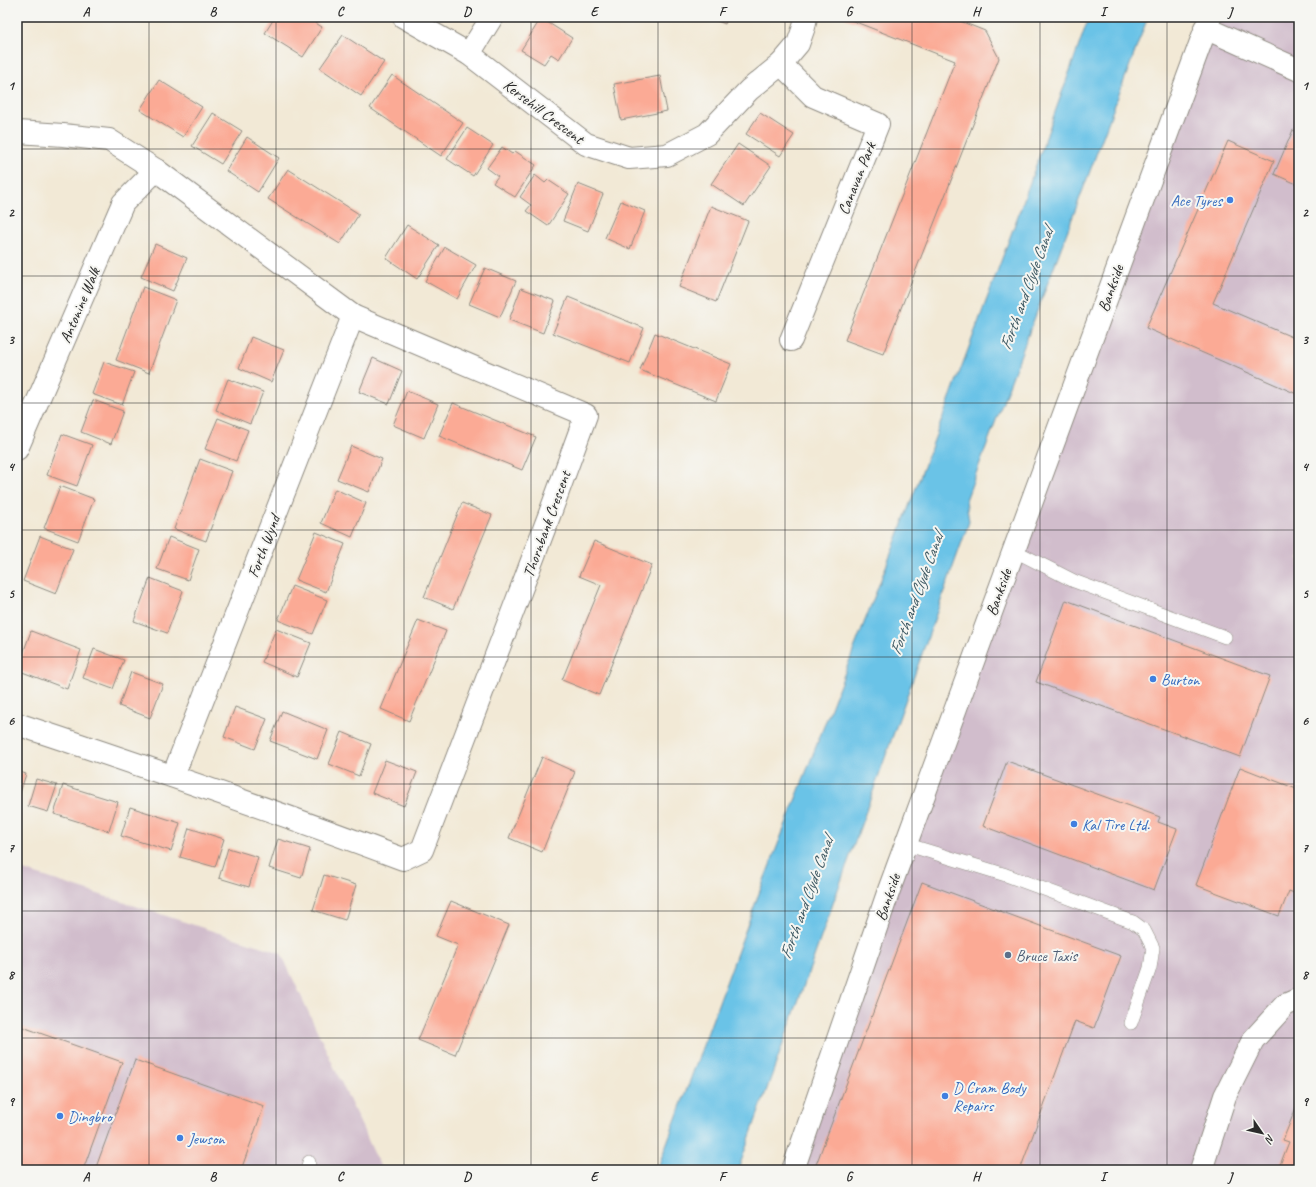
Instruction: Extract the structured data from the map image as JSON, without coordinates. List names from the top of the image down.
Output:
{
  "streets": {
    "street": [
      "Kersehill Crescent",
      "Canavan Park",
      "Bankside",
      "Antonine Walk",
      "Thornbank Crescent",
      "Forth Wynd"
    ]
  },
  "crossings": [
    ["Kersehill Crescent", "Canavan Park"],
    ["Thornbank Crescent", "Forth Wynd"]
  ],
  "water": ["Forth and Clyde Canal"],
  "places": [
    "Ace Tyres",
    "Burton",
    "Kal Tire Ltd.",
    "Bruce Taxis",
    "D Cram Body Repairs",
    "Dingbro",
    "Jewson"
  ],
  "north": "bottom right",
  "grid": {
    "columns": [
      "A",
      "B",
      "C",
      "D",
      "E",
      "F",
      "G",
      "H",
      "I",
      "J"
    ],
    "rows": [
      "1",
      "2",
      "3",
      "4",
      "5",
      "6",
      "7",
      "8",
      "9"
    ]
  }
}
